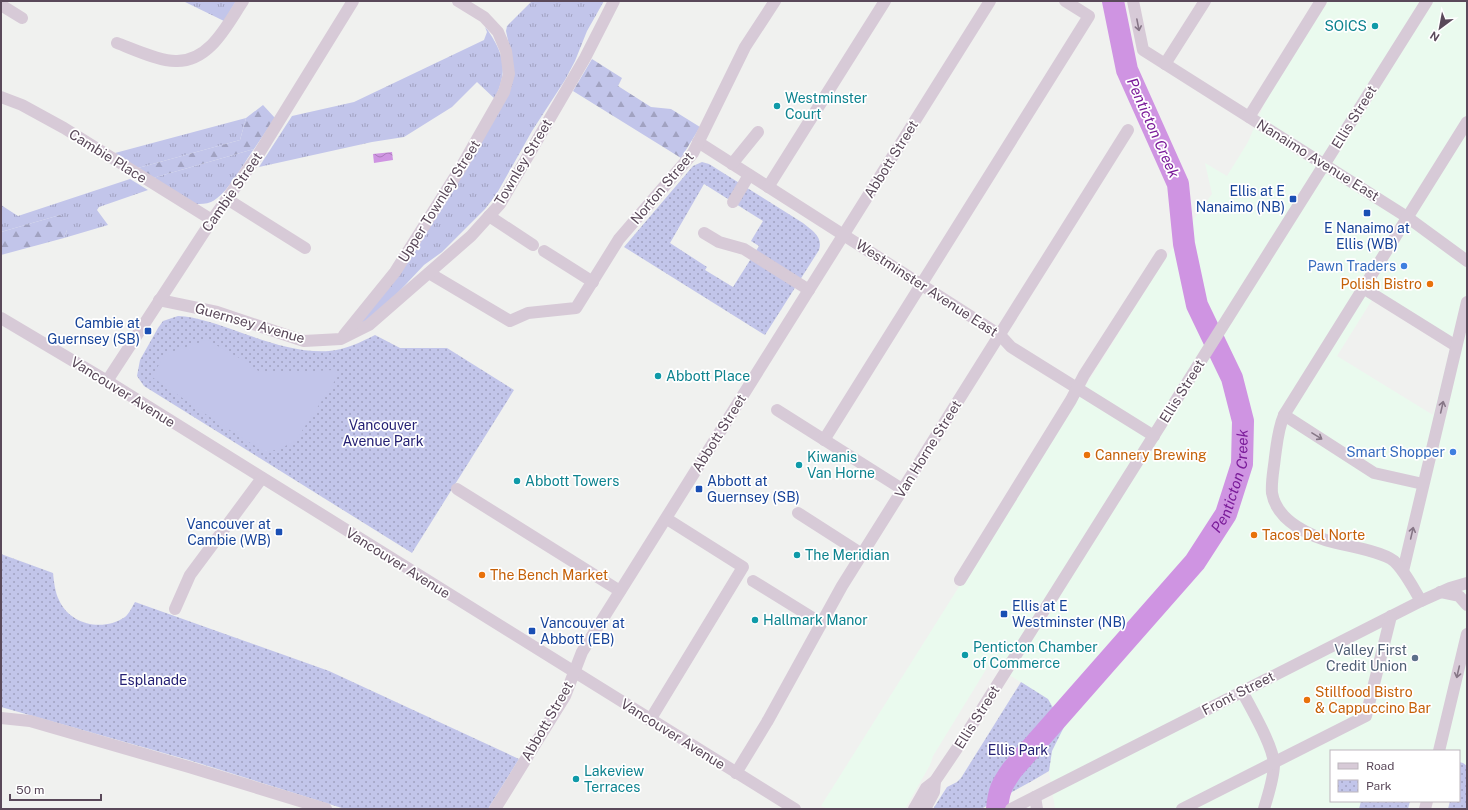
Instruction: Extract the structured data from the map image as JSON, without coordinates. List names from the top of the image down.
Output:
{
  "streets": {
    "street": [
      "Ellis Street",
      "Cambie Place",
      "Abbott Street",
      "Nanaimo Avenue East",
      "Townley Street",
      "Norton Street",
      "Cambie Street",
      "Upper Townley Street",
      "Westminster Avenue East",
      "Guernsey Avenue",
      "Vancouver Avenue",
      "Van Horne Street",
      "Front Street"
    ]
  },
  "crossings": [
    ["Ellis Street", "Nanaimo Avenue East"],
    ["Ellis Street", "Westminster Avenue East"],
    ["Cambie Place", "Cambie Street"],
    ["Abbott Street", "Westminster Avenue East"],
    ["Abbott Street", "Vancouver Avenue"],
    ["Townley Street", "Norton Street"],
    ["Townley Street", "Upper Townley Street"],
    ["Townley Street", "Guernsey Avenue"],
    ["Norton Street", "Westminster Avenue East"],
    ["Cambie Street", "Guernsey Avenue"],
    ["Cambie Street", "Vancouver Avenue"],
    ["Upper Townley Street", "Guernsey Avenue"],
    ["Westminster Avenue East", "Van Horne Street"],
    ["Vancouver Avenue", "Van Horne Street"]
  ],
  "water": ["Penticton Creek"],
  "parks": ["Vancouver Avenue Park", "Esplanade", "Ellis Park"],
  "places": {
    "other": [
      "SOICS",
      "Westminster Court",
      "Pawn Traders",
      "Polish Bistro",
      "Abbott Place",
      "Smart Shopper",
      "Cannery Brewing",
      "Kiwanis Van Horne",
      "Abbott Towers",
      "Tacos Del Norte",
      "The Meridian",
      "The Bench Market",
      "Hallmark Manor",
      "Penticton Chamber of Commerce",
      "Valley First Credit Union",
      "Stillfood Bistro & Cappuccino Bar",
      "Lakeview Terraces"
    ],
    "transit": [
      "Ellis at E Nanaimo (NB)",
      "E Nanaimo at Ellis (WB)",
      "Cambie at Guernsey (SB)",
      "Abbott at Guernsey (SB)",
      "Vancouver at Cambie (WB)",
      "Ellis at E Westminster (NB)",
      "Vancouver at Abbott (EB)"
    ]
  },
  "legend": ["Road", "Park"],
  "scale_bar": "50 m",
  "north": "bottom left"
}
